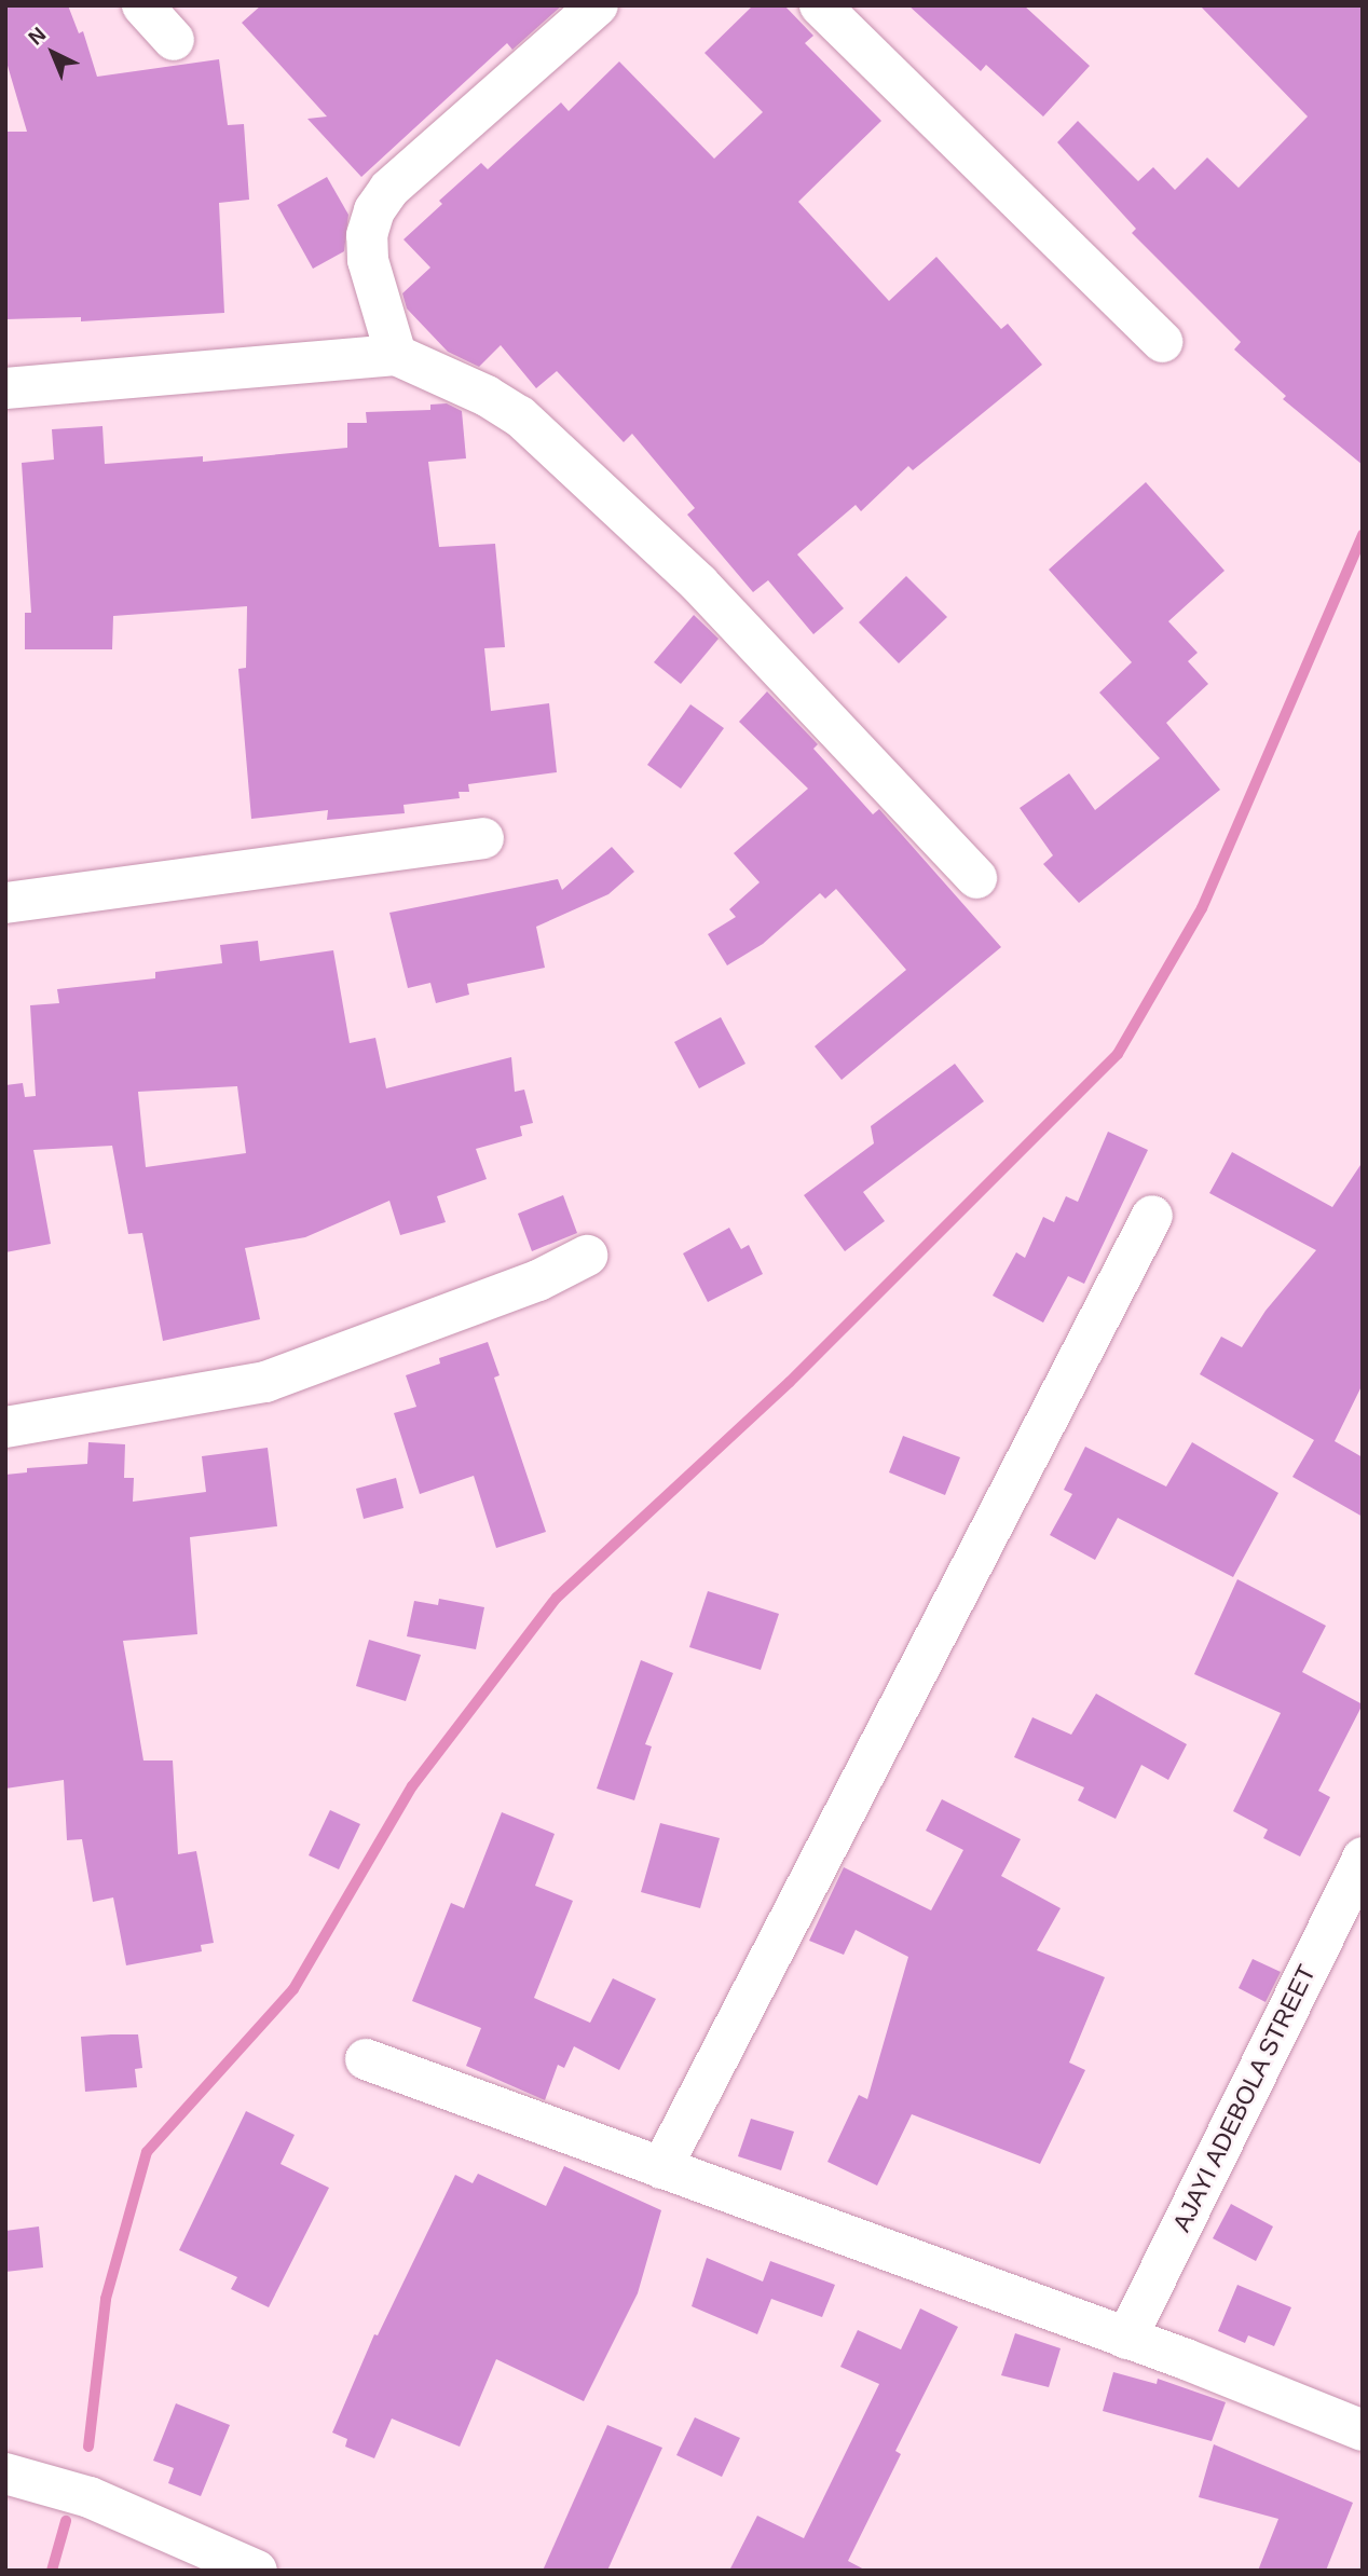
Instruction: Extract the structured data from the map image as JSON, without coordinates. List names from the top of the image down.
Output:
{
  "streets": {
    "street": ["AJAYI ADEBOLA STREET"]
  },
  "north": "top left"
}
